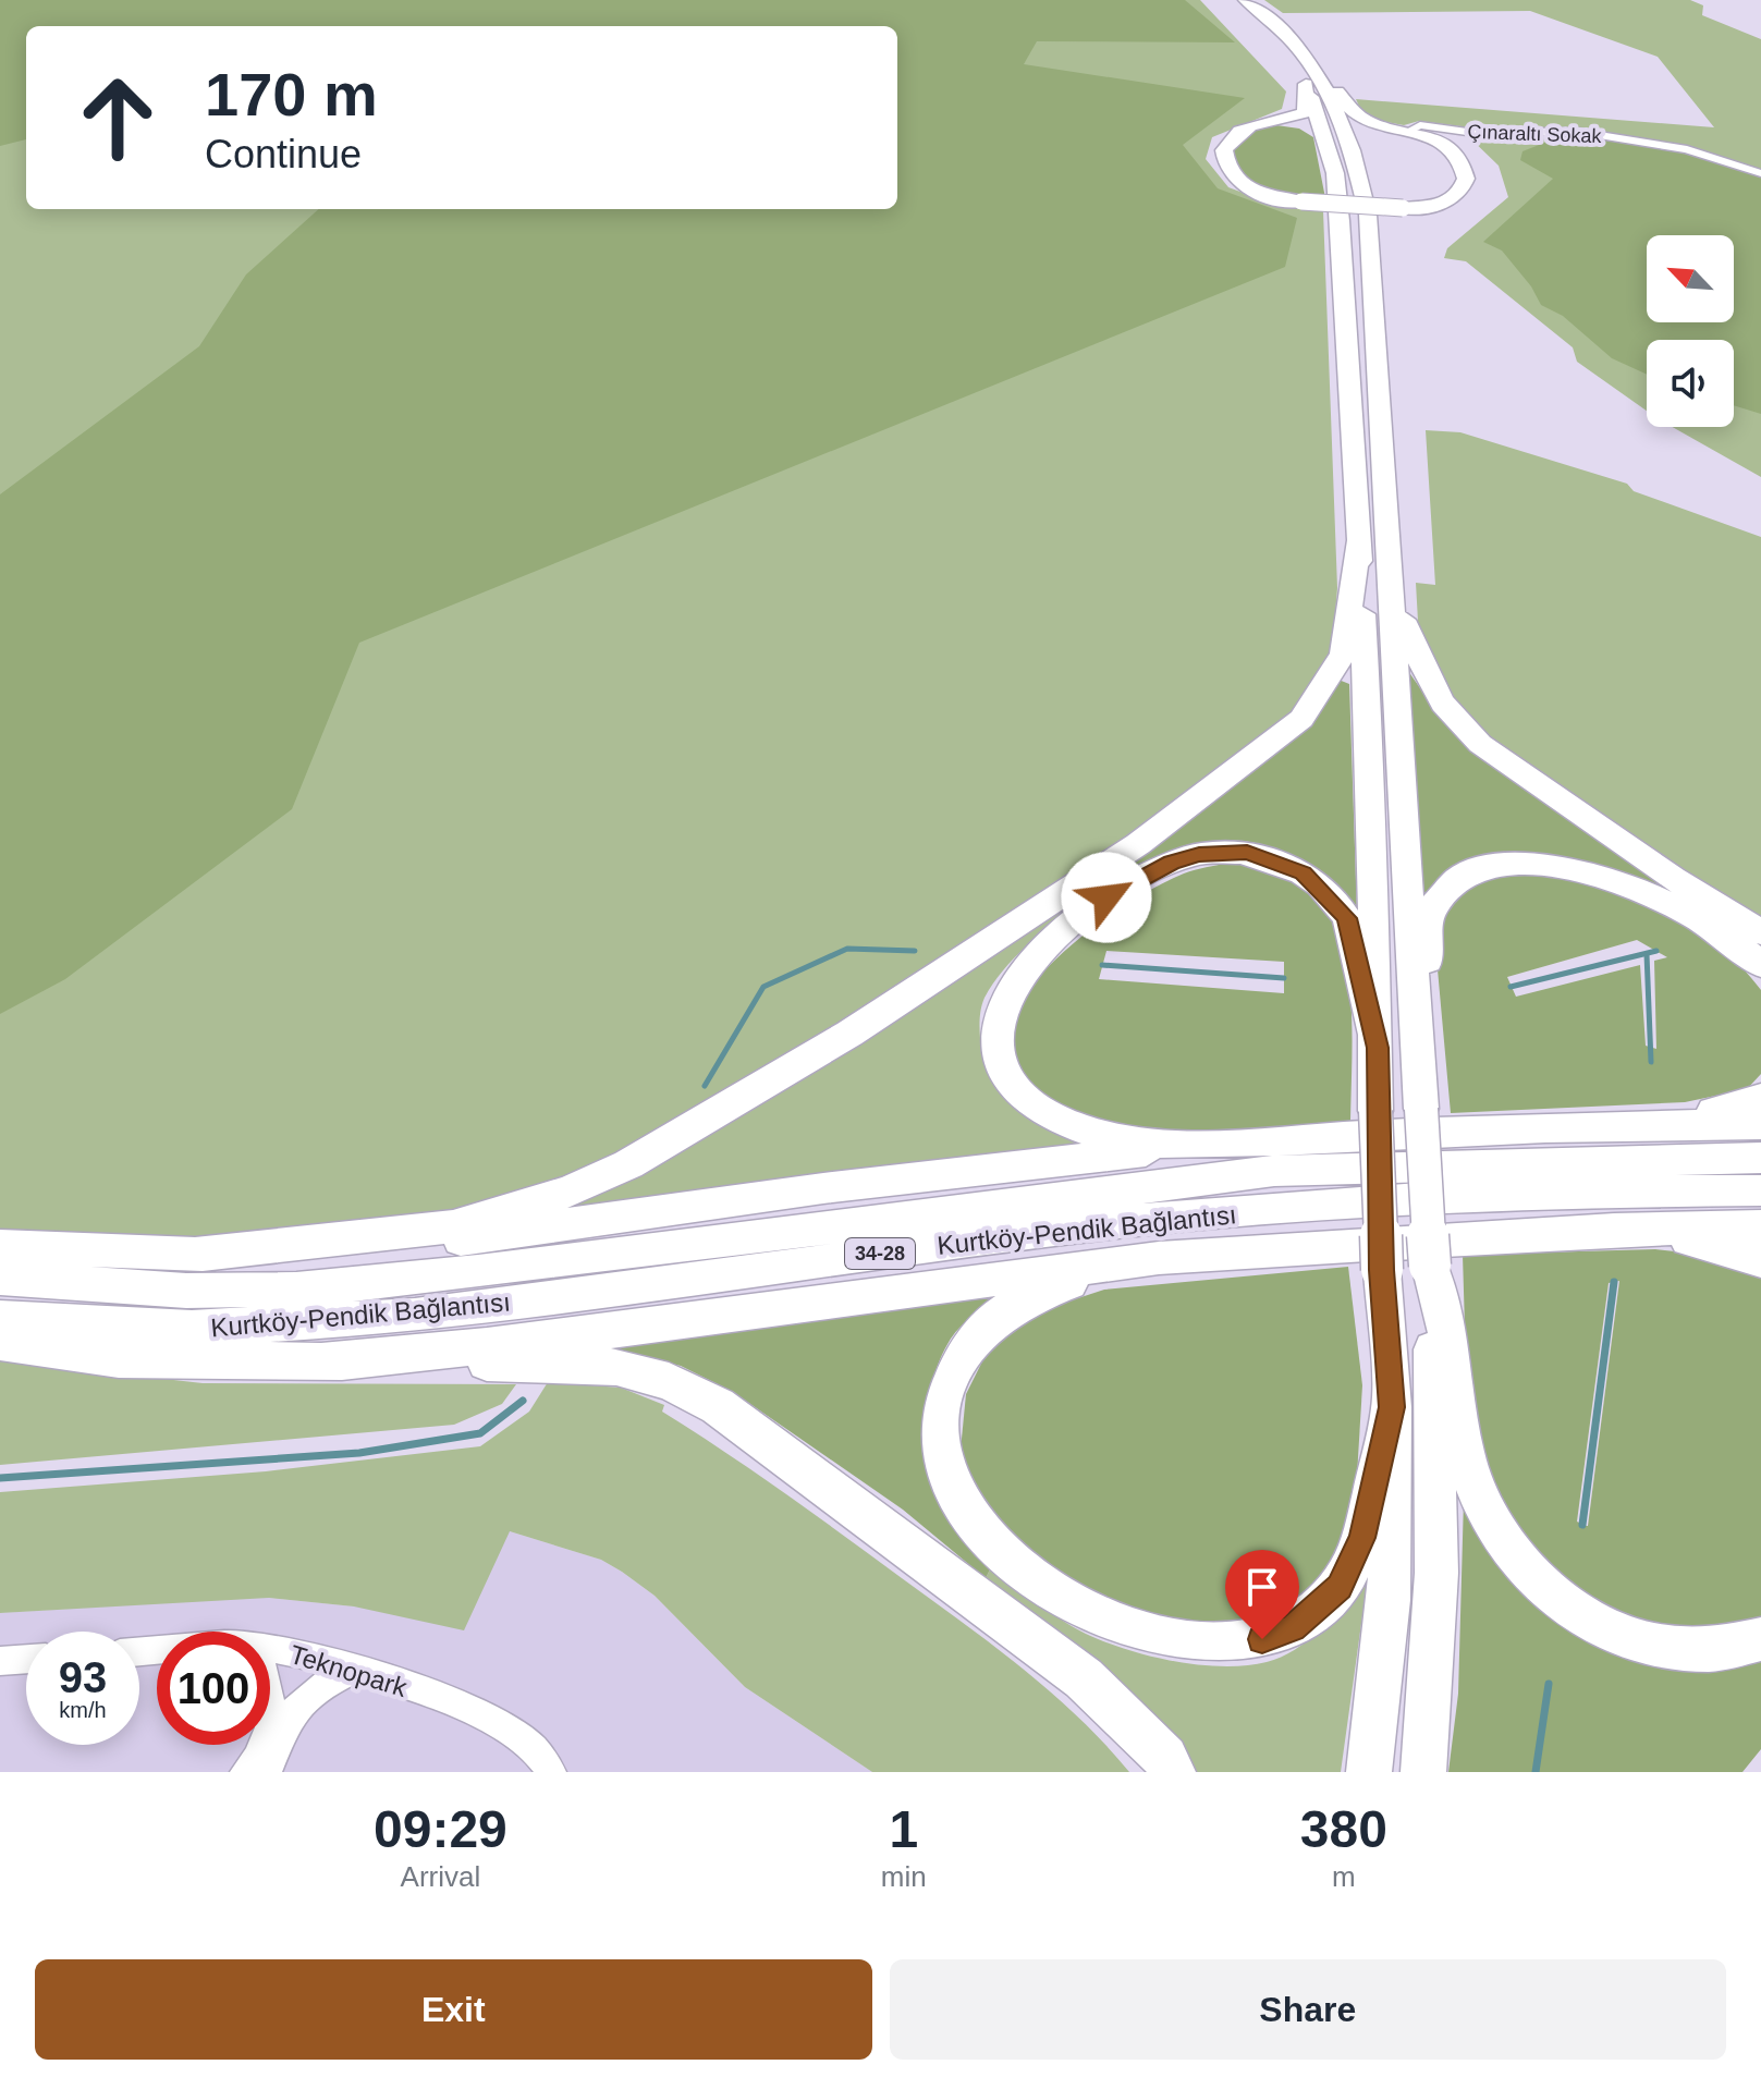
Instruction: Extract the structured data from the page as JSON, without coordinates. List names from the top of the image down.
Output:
{
  "streets": {
    "highway": ["Kurtköy-Pendik Bağlantısı", "34-28"],
    "street": ["Çınaraltı Sokak", "Teknopark"]
  },
  "north": "top left",
  "page": {
    "turn": ["170 m", "Continue"],
    "speed": "93 km/h",
    "limit": "100",
    "eta": [
      "09:29",
      "Arrival",
      "1",
      "min",
      "380",
      "m"
    ],
    "buttons": ["Exit", "Share"]
  }
}
